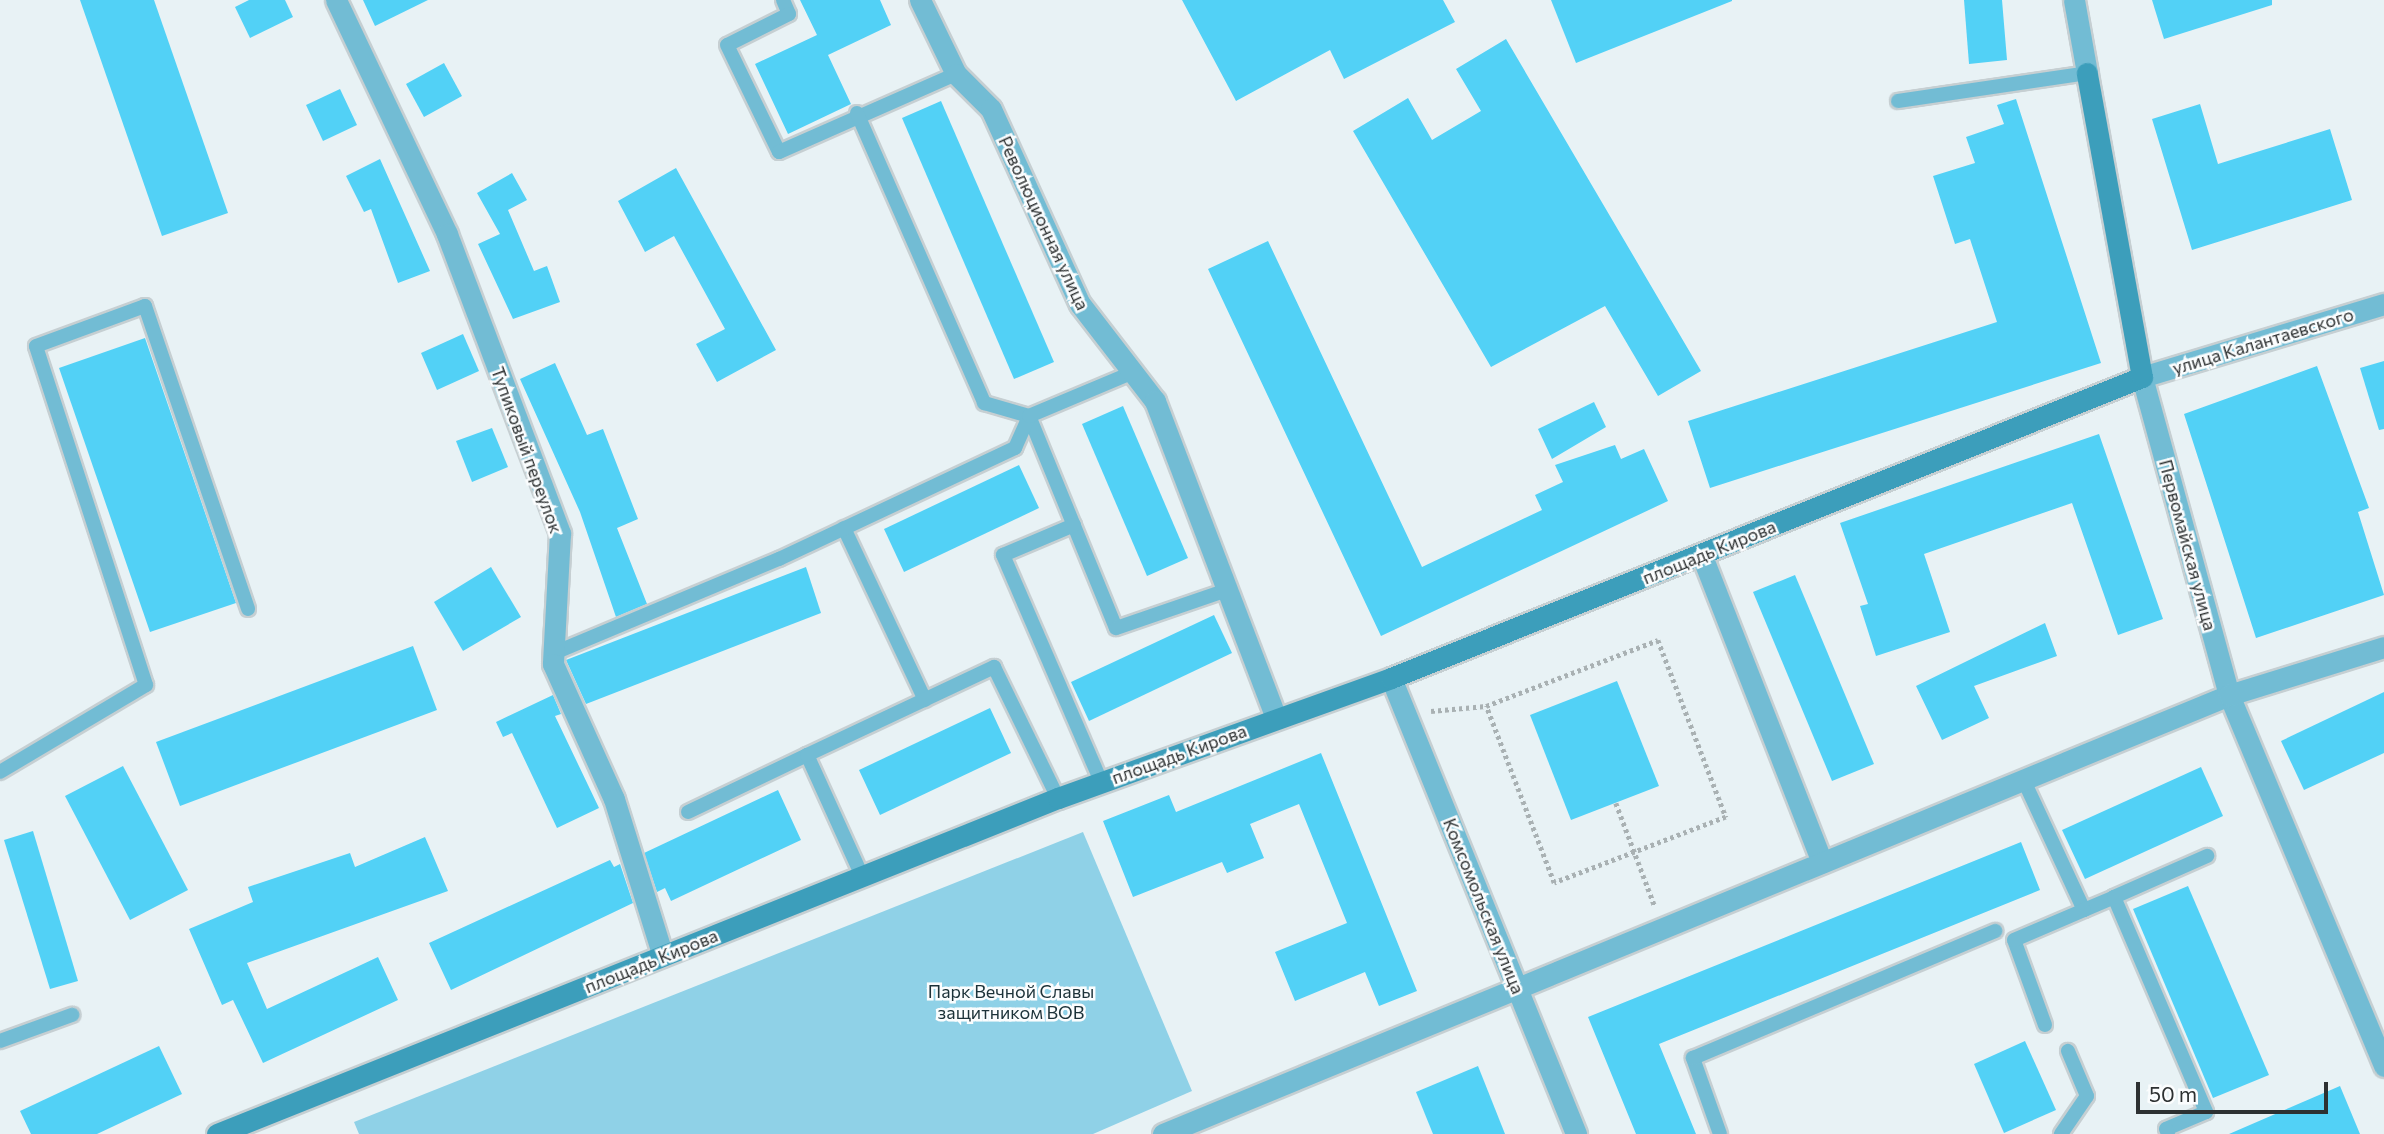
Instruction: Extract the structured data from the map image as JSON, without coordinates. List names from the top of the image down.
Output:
{
  "streets": {
    "main road": ["Первомайская улица", "площадь Кирова"],
    "street": [
      "Революционная улица",
      "улица Калантаевского",
      "Тупиковый переулок",
      "Комсомольская улица"
    ]
  },
  "crossings": [
    ["Революционная улица", "площадь Кирова"],
    ["улица Калантаевского", "Первомайская улица"],
    ["улица Калантаевского", "площадь Кирова"],
    ["Тупиковый переулок", "площадь Кирова"],
    ["Первомайская улица", "площадь Кирова"],
    ["площадь Кирова", "Комсомольская улица"]
  ],
  "parks": ["Парк Вечной Славы защитником ВОВ"],
  "scale_bar": "50 m"
}
